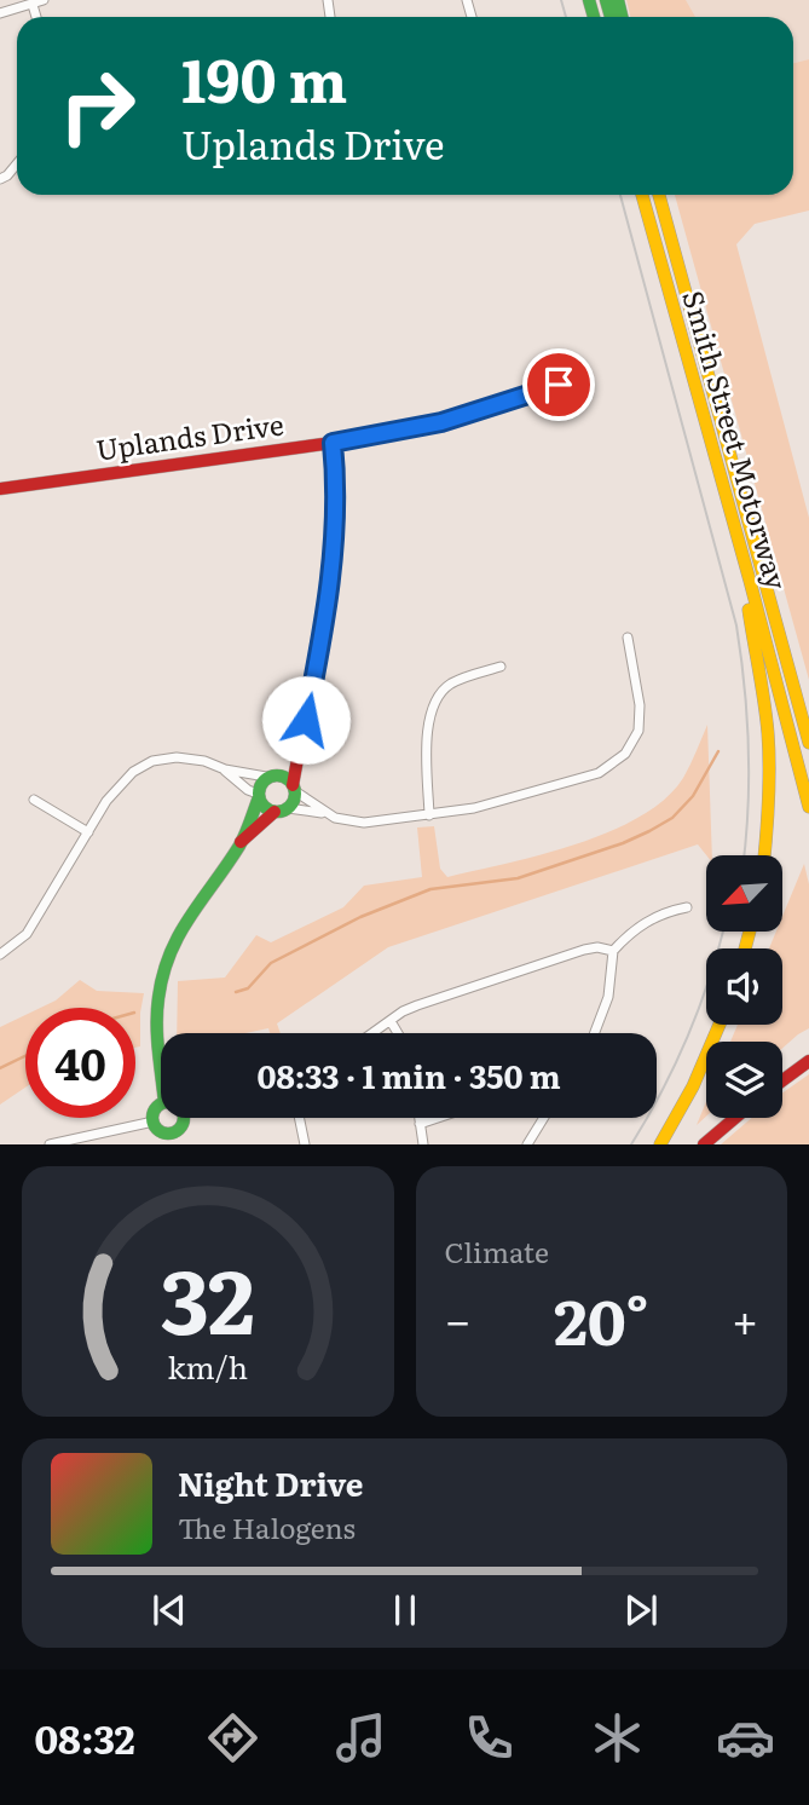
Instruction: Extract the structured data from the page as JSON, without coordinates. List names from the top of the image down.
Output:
{
  "streets": {
    "main road": ["Uplands Drive", "Smith Street Motorway"]
  },
  "north": "bottom left",
  "page": {
    "turn": ["190 m", "Uplands Drive"],
    "limit": "40",
    "trip": "08:33 · 1 min · 350 m",
    "tile": "Climate",
    "heat": ["−", "20°", "+"],
    "song": ["Night Drive", "The Halogens"],
    "tabs": "08:32",
    "gauge": ["32", "km/h"]
  }
}
